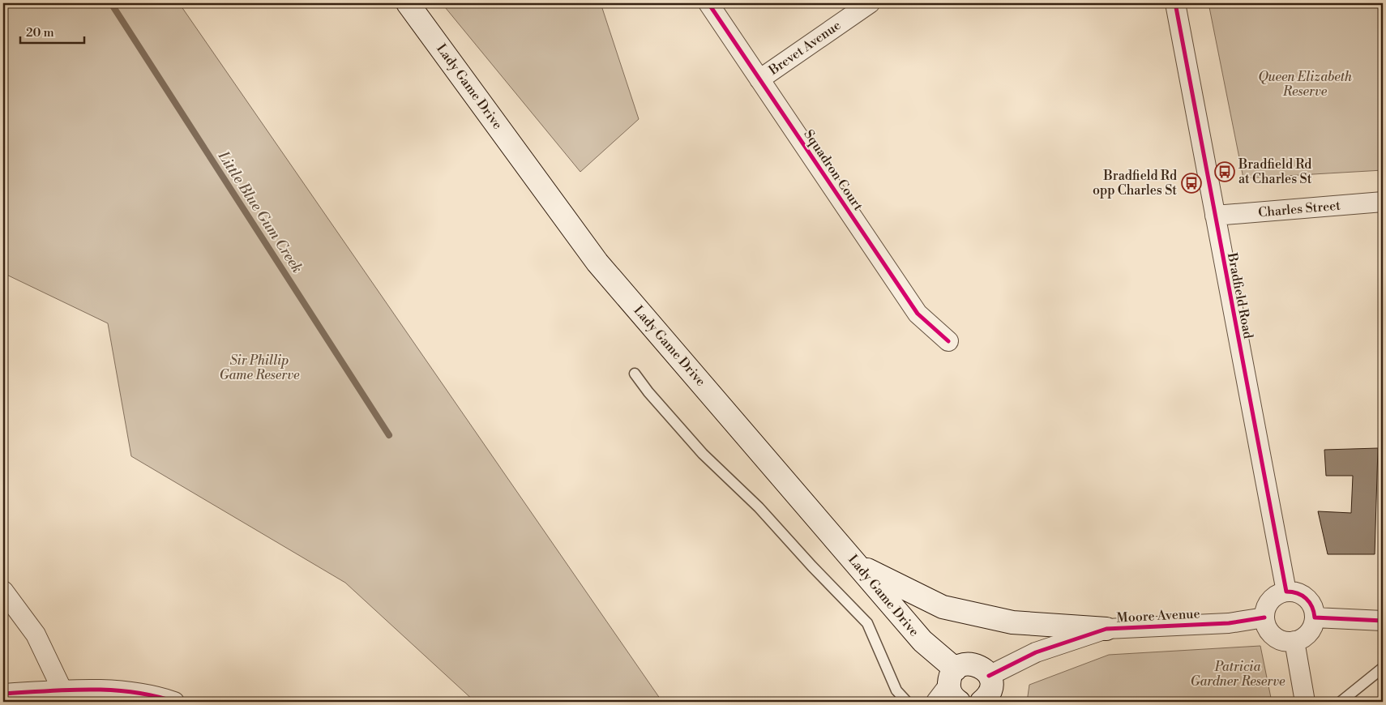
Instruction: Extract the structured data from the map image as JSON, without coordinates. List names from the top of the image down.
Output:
{
  "streets": {
    "main road": ["Lady Game Drive"],
    "street": [
      "Brevet Avenue",
      "Squadron Court",
      "Charles Street",
      "Bradfield Road",
      "Moore Avenue"
    ]
  },
  "crossings": [
    ["Brevet Avenue", "Squadron Court"],
    ["Charles Street", "Bradfield Road"],
    ["Bradfield Road", "Moore Avenue"]
  ],
  "water": ["Little Blue Gum Creek"],
  "parks": ["Queen Elizabeth Reserve", "Sir Phillip Game Reserve", "Patricia Gardner Reserve"],
  "places": {
    "bus stop": ["Bradfield Rd at Charles St", "Bradfield Rd opp Charles St"]
  },
  "scale_bar": "20 m"
}
